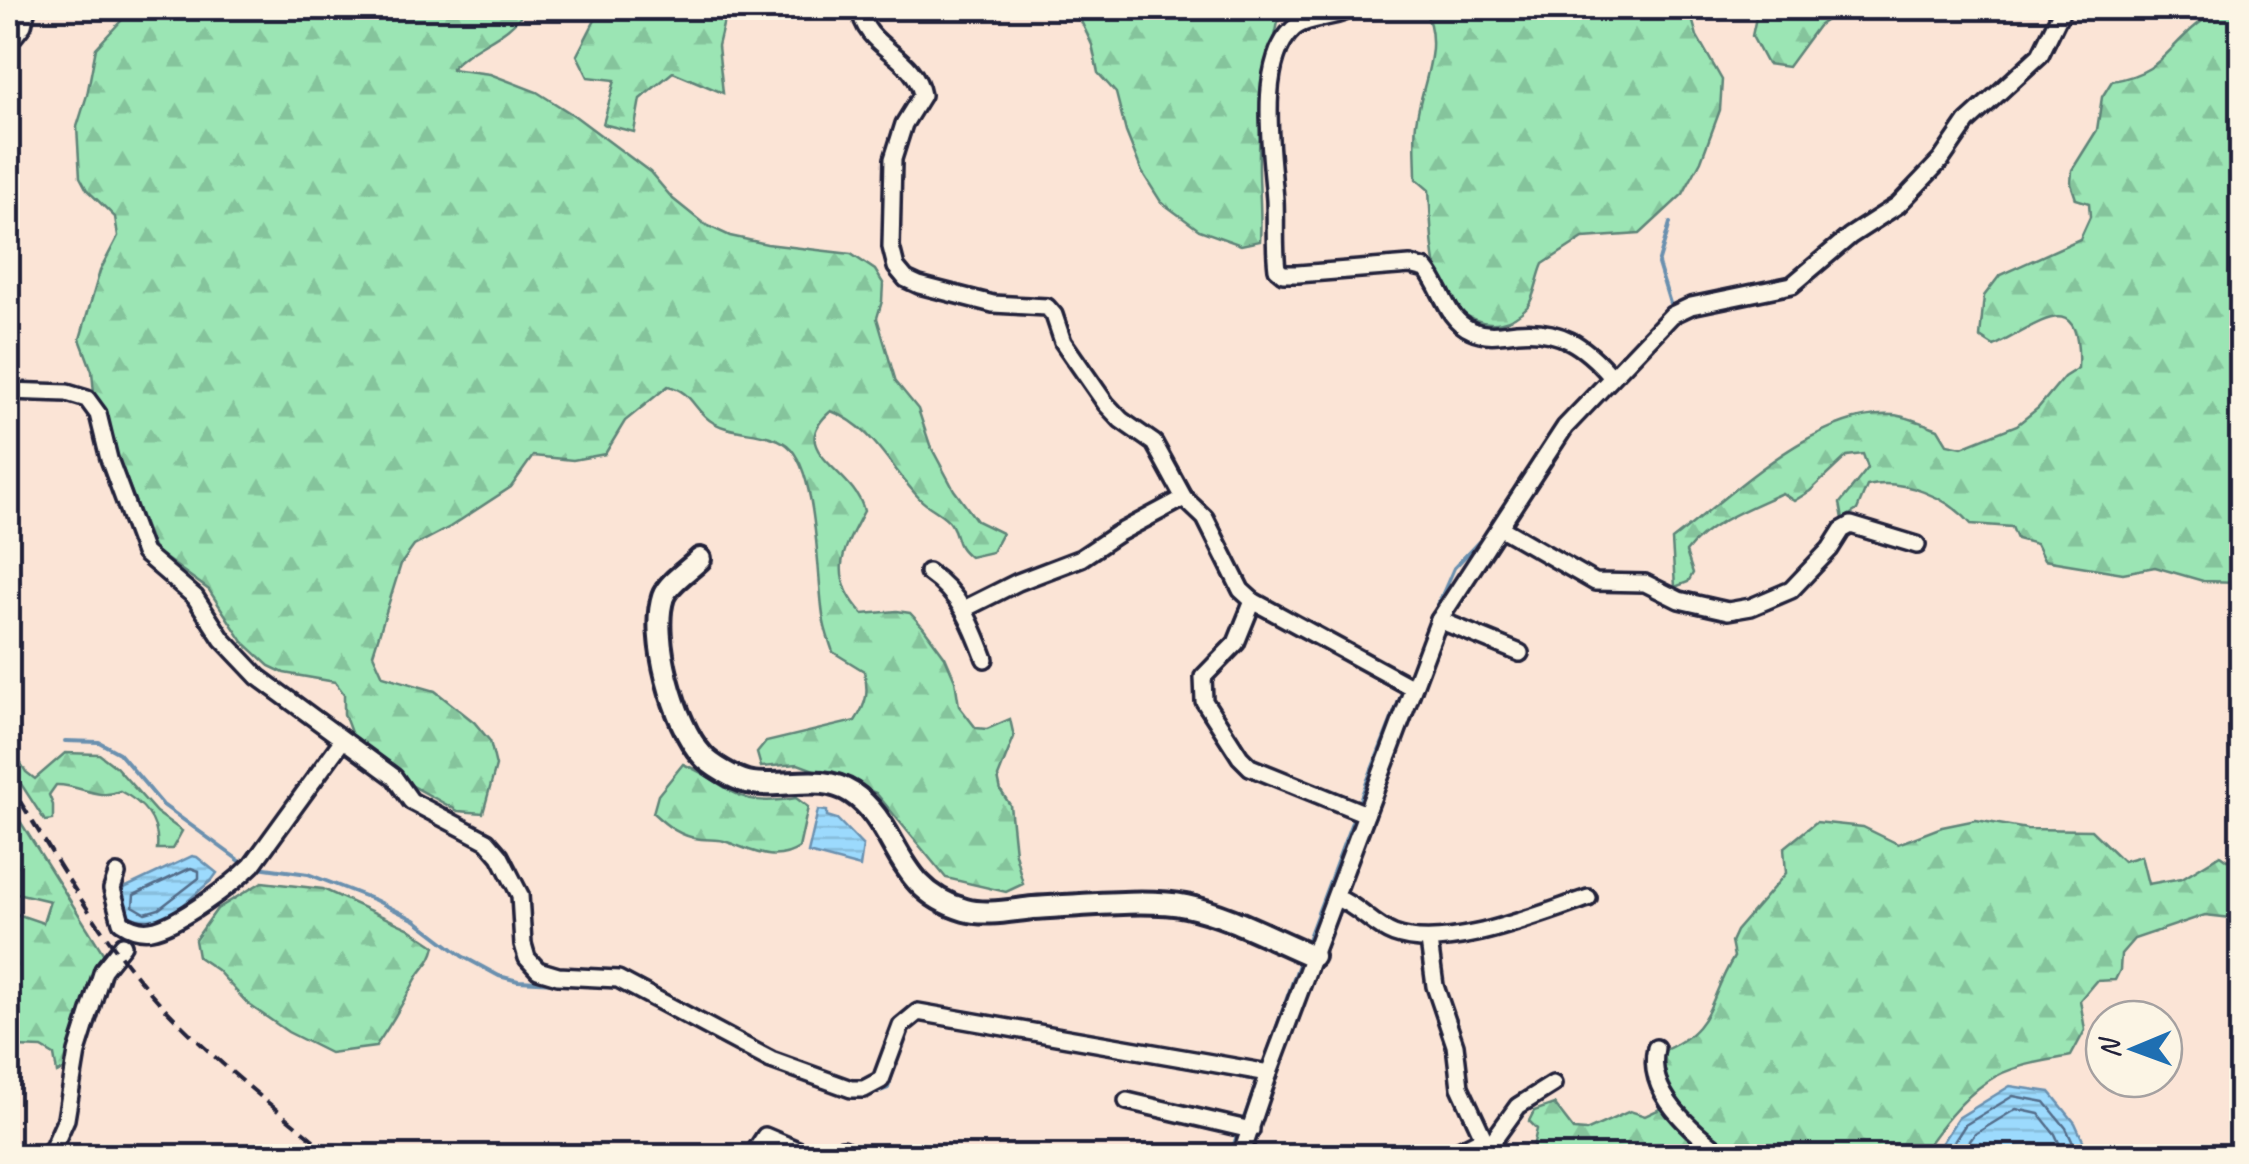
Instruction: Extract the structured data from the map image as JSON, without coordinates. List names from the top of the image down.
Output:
{
  "north": "left"
}
